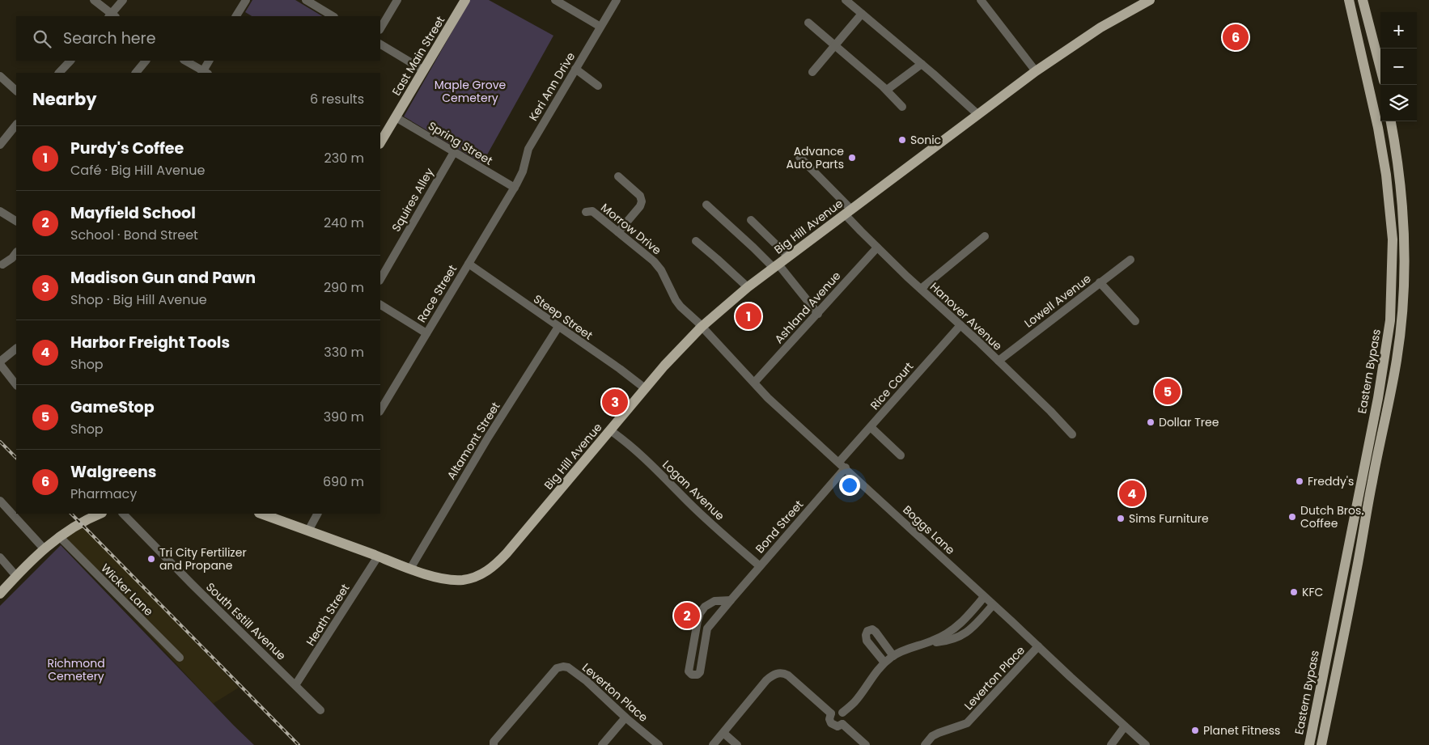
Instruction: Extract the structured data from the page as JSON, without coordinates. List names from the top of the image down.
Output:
{
  "streets": {
    "main road": ["East Main Street", "Big Hill Avenue", "Eastern Bypass"],
    "street": [
      "Keri Ann Drive",
      "Spring Street",
      "Squires Alley",
      "Morrow Drive",
      "Race Street",
      "Lowell Avenue",
      "Ashland Avenue",
      "Hanover Avenue",
      "Steep Street",
      "Rice Court",
      "Altamont Street",
      "Logan Avenue",
      "Bond Street",
      "Boggs Lane",
      "Wicker Lane",
      "Heath Street",
      "South Estill Avenue",
      "Leverton Place"
    ]
  },
  "crossings": [
    ["East Main Street", "Spring Street"],
    ["Keri Ann Drive", "Spring Street"],
    ["Keri Ann Drive", "Race Street"],
    ["Spring Street", "Squires Alley"],
    ["Spring Street", "Race Street"],
    ["Big Hill Avenue", "Morrow Drive"],
    ["Big Hill Avenue", "Hanover Avenue"],
    ["Big Hill Avenue", "Steep Street"],
    ["Big Hill Avenue", "Altamont Street"],
    ["Big Hill Avenue", "Logan Avenue"],
    ["Big Hill Avenue", "Boggs Lane"],
    ["Big Hill Avenue", "Heath Street"],
    ["Morrow Drive", "Boggs Lane"],
    ["Race Street", "Steep Street"],
    ["Lowell Avenue", "Hanover Avenue"],
    ["Ashland Avenue", "Hanover Avenue"],
    ["Ashland Avenue", "Boggs Lane"],
    ["Hanover Avenue", "Rice Court"],
    ["Steep Street", "Altamont Street"],
    ["Rice Court", "Bond Street"],
    ["Rice Court", "Boggs Lane"],
    ["Logan Avenue", "Bond Street"],
    ["Bond Street", "Boggs Lane"],
    ["Boggs Lane", "Leverton Place"],
    ["Heath Street", "South Estill Avenue"]
  ],
  "parks": ["Maple Grove Cemetery", "Richmond Cemetery"],
  "places": [
    "Sonic",
    "Advance Auto Parts",
    "Dollar Tree",
    "Freddy's",
    "Dutch Bros. Coffee",
    "Sims Furniture",
    "Tri City Fertilizer and Propane",
    "KFC",
    "Planet Fitness"
  ],
  "page": {
    "map_buttons": ["+", "−"],
    "search": "Search here",
    "pins": [
      "6",
      "1",
      "5",
      "3",
      "4",
      "2"
    ],
    "heading": ["Nearby", "6 results"],
    "list": [
      {
        "mark": "1",
        "name": "Purdy's Coffee",
        "note": "Café · Big Hill Avenue",
        "value": "230 m"
      },
      {
        "mark": "2",
        "name": "Mayfield School",
        "note": "School · Bond Street",
        "value": "240 m"
      },
      {
        "mark": "3",
        "name": "Madison Gun and Pawn",
        "note": "Shop · Big Hill Avenue",
        "value": "290 m"
      },
      {
        "mark": "4",
        "name": "Harbor Freight Tools",
        "note": "Shop",
        "value": "330 m"
      },
      {
        "mark": "5",
        "name": "GameStop",
        "note": "Shop",
        "value": "390 m"
      },
      {
        "mark": "6",
        "name": "Walgreens",
        "note": "Pharmacy",
        "value": "690 m"
      }
    ]
  }
}
